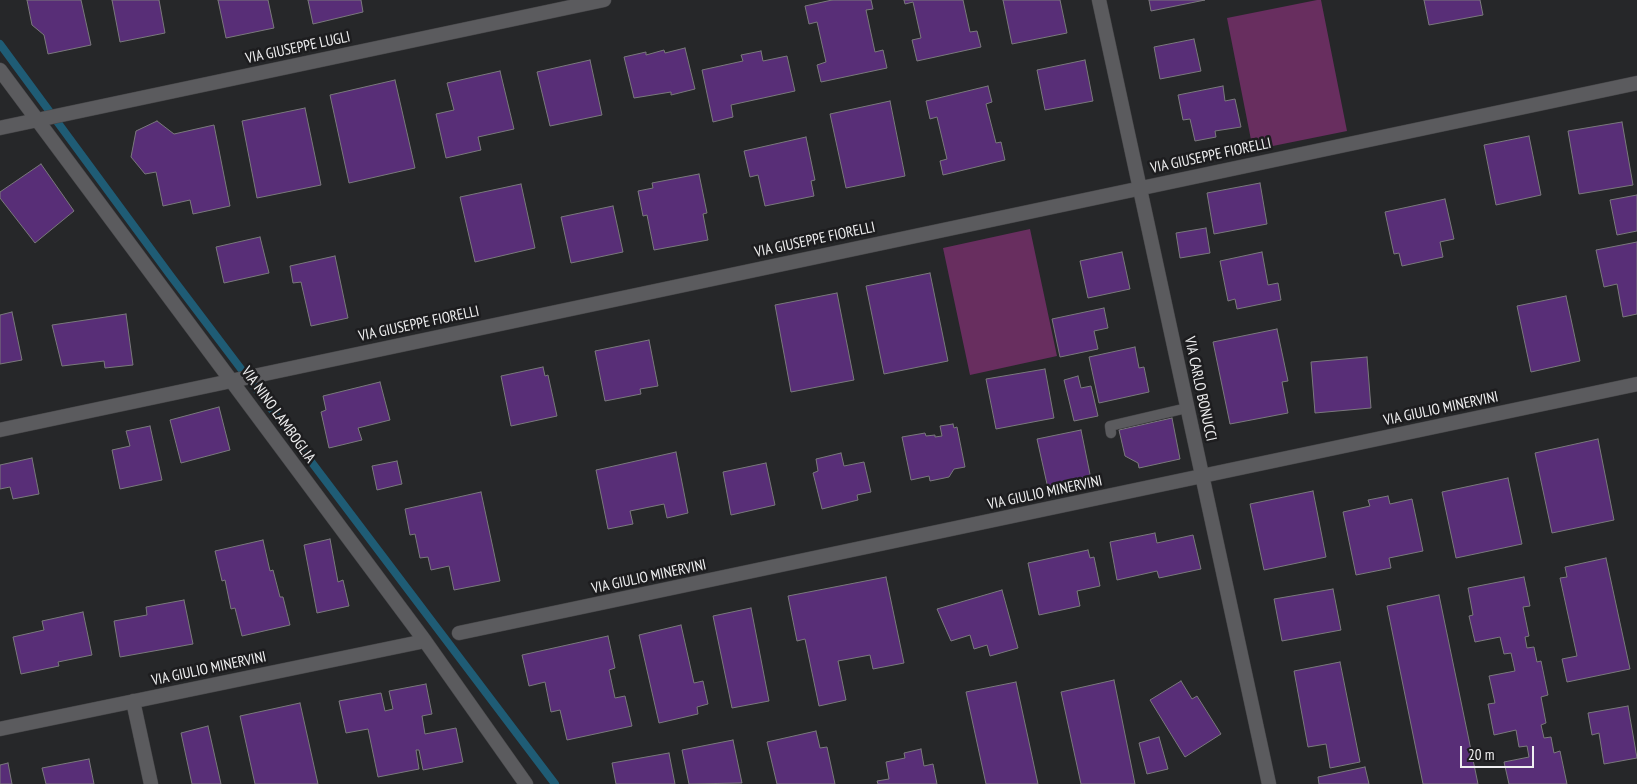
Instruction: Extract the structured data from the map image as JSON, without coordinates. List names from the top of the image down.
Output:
{
  "streets": {
    "street": [
      "VIA GIUSEPPE LUGLI",
      "VIA GIUSEPPE FIORELLI",
      "VIA CARLO BONUCCI",
      "VIA GIULIO MINERVINI",
      "VIA NINO LAMBOGLIA"
    ]
  },
  "crossings": [
    ["VIA GIUSEPPE LUGLI", "VIA NINO LAMBOGLIA"],
    ["VIA GIUSEPPE FIORELLI", "VIA CARLO BONUCCI"],
    ["VIA GIUSEPPE FIORELLI", "VIA NINO LAMBOGLIA"],
    ["VIA CARLO BONUCCI", "VIA GIULIO MINERVINI"],
    ["VIA GIULIO MINERVINI", "VIA NINO LAMBOGLIA"]
  ],
  "scale_bar": "20 m"
}
